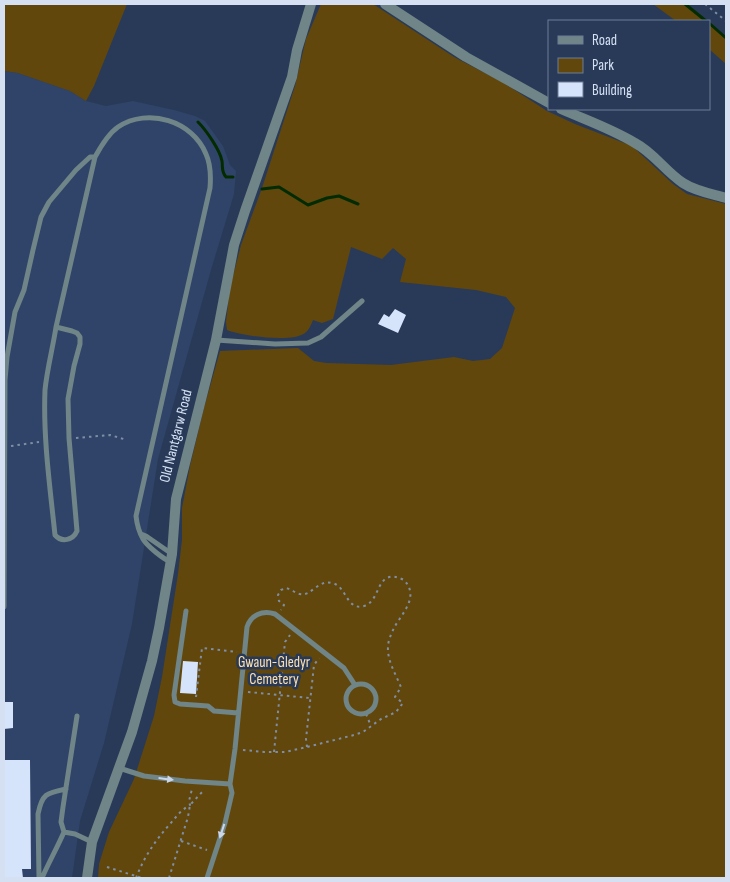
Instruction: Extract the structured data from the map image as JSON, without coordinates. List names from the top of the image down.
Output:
{
  "streets": {
    "street": ["Old Nantgarw Road"]
  },
  "parks": ["Gwaun-Gledyr Cemetery"],
  "legend": ["Road", "Park", "Building"]
}
